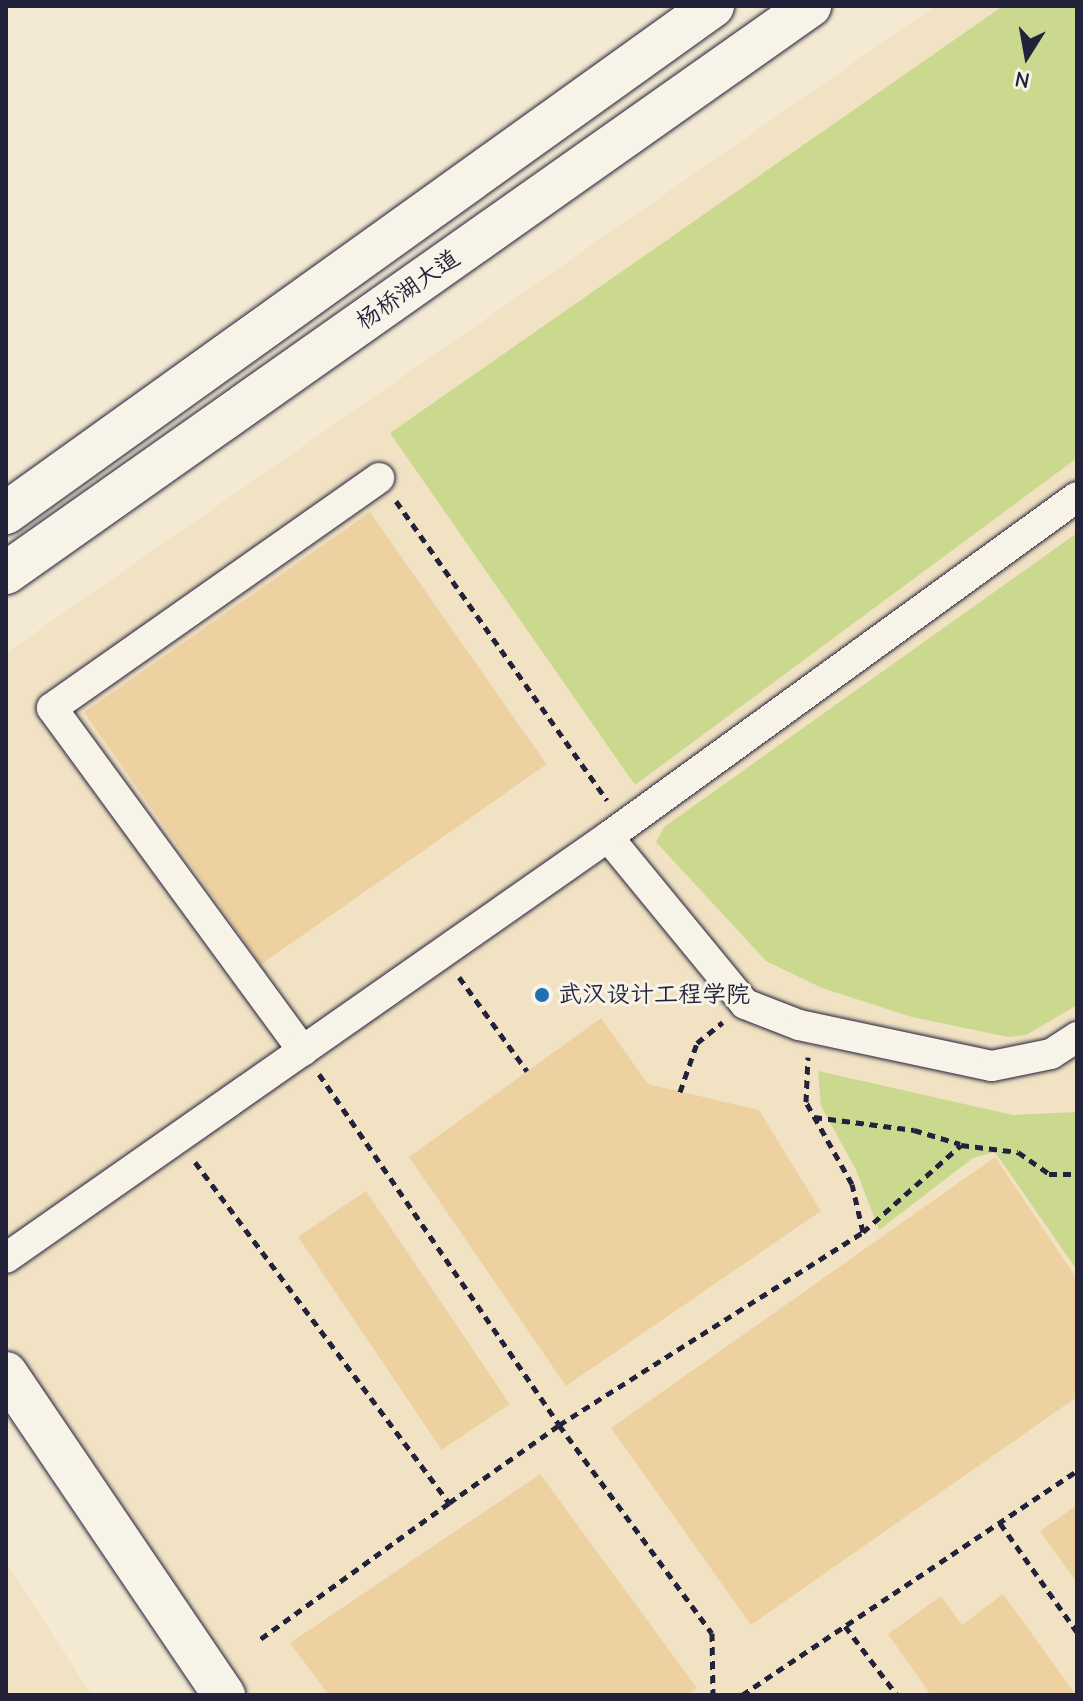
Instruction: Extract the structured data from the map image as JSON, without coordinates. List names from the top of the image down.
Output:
{
  "streets": {
    "main road": ["杨桥湖大道"]
  },
  "places": ["武汉设计工程学院"],
  "north": "bottom"
}
